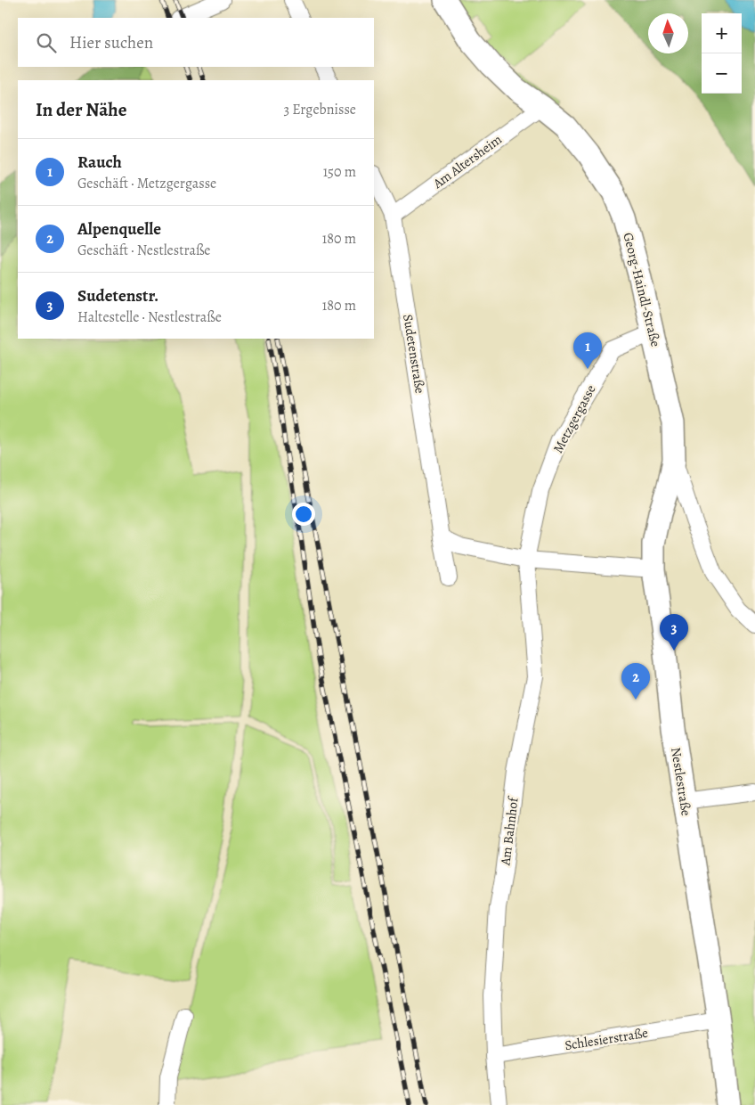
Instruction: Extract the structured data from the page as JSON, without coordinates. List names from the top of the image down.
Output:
{
  "streets": {
    "street": [
      "Am Altersheim",
      "Georg-Haindl-Straße",
      "Sudetenstraße",
      "Metzgergasse",
      "Nestlestraße",
      "Am Bahnhof",
      "Schlesierstraße"
    ]
  },
  "crossings": [
    ["Am Altersheim", "Georg-Haindl-Straße"],
    ["Am Altersheim", "Sudetenstraße"],
    ["Georg-Haindl-Straße", "Metzgergasse"],
    ["Georg-Haindl-Straße", "Nestlestraße"],
    ["Metzgergasse", "Am Bahnhof"],
    ["Nestlestraße", "Schlesierstraße"],
    ["Am Bahnhof", "Schlesierstraße"]
  ],
  "north": "top",
  "page": {
    "map_buttons": ["+", "−"],
    "search": "Hier suchen",
    "heading": ["In der Nähe", "3 Ergebnisse"],
    "list": [
      {
        "mark": "1",
        "name": "Rauch",
        "note": "Geschäft · Metzgergasse",
        "value": "150 m"
      },
      {
        "mark": "2",
        "name": "Alpenquelle",
        "note": "Geschäft · Nestlestraße",
        "value": "180 m"
      },
      {
        "mark": "3",
        "name": "Sudetenstr.",
        "note": "Haltestelle · Nestlestraße",
        "value": "180 m"
      }
    ],
    "pins": ["1", "3", "2"]
  }
}
